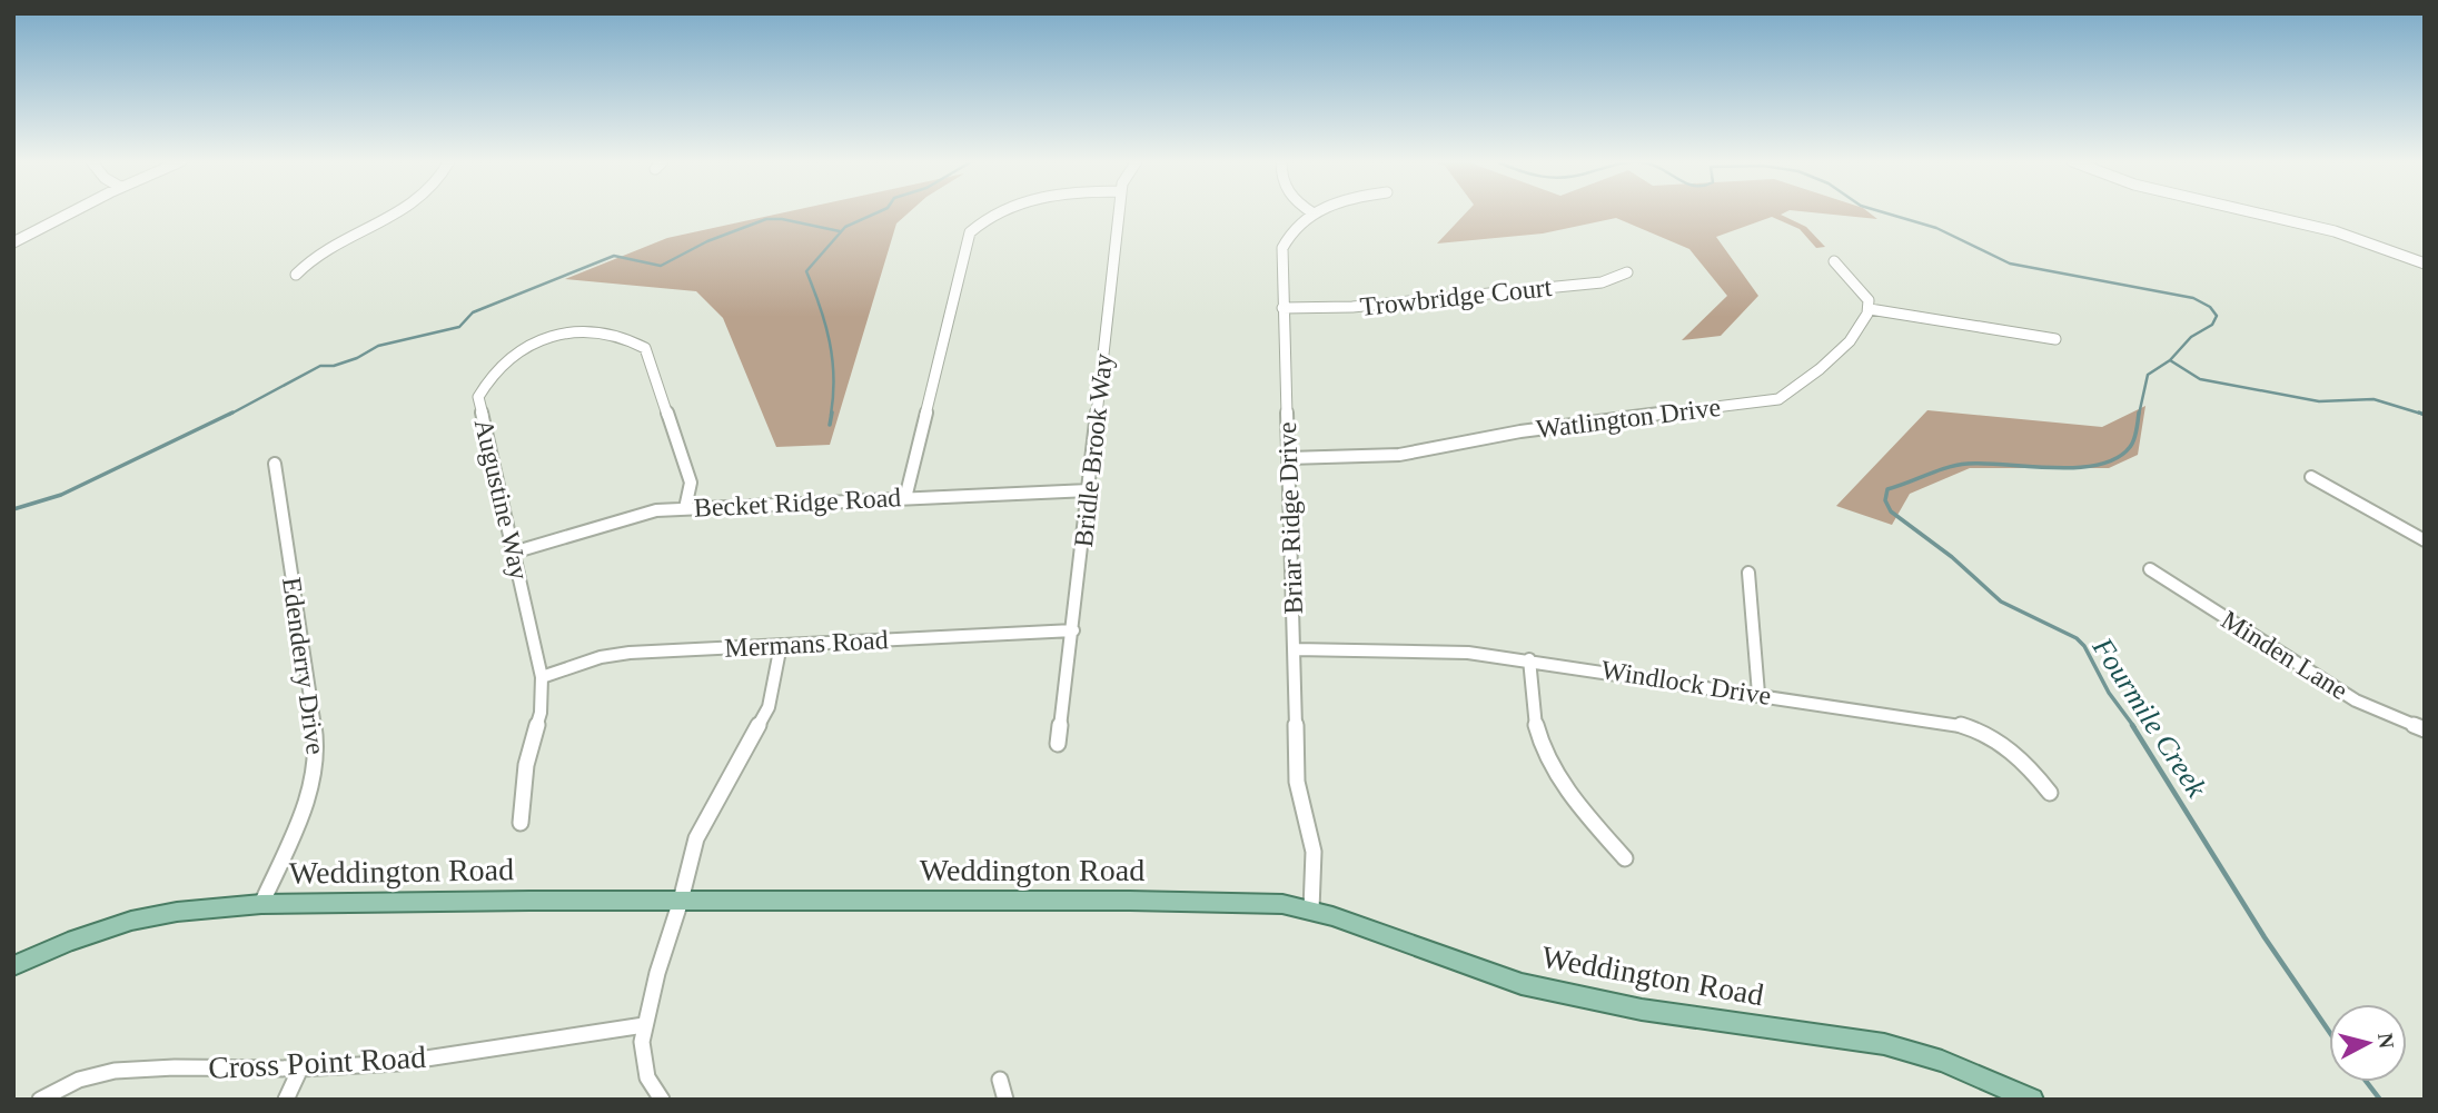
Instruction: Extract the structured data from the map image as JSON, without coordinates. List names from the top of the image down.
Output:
{
  "streets": {
    "main road": ["Weddington Road"],
    "street": [
      "Trowbridge Court",
      "Watlington Drive",
      "Bridle Brook Way",
      "Augustine Way",
      "Becket Ridge Road",
      "Briar Ridge Drive",
      "Mermans Road",
      "Minden Lane",
      "Edenderry Drive",
      "Windlock Drive",
      "Cross Point Road"
    ]
  },
  "crossings": [
    ["Trowbridge Court", "Briar Ridge Drive"],
    ["Watlington Drive", "Briar Ridge Drive"],
    ["Bridle Brook Way", "Becket Ridge Road"],
    ["Bridle Brook Way", "Mermans Road"],
    ["Augustine Way", "Becket Ridge Road"],
    ["Augustine Way", "Mermans Road"],
    ["Briar Ridge Drive", "Windlock Drive"],
    ["Briar Ridge Drive", "Weddington Road"],
    ["Edenderry Drive", "Weddington Road"]
  ],
  "water": ["Fourmile Creek"],
  "north": "right"
}
